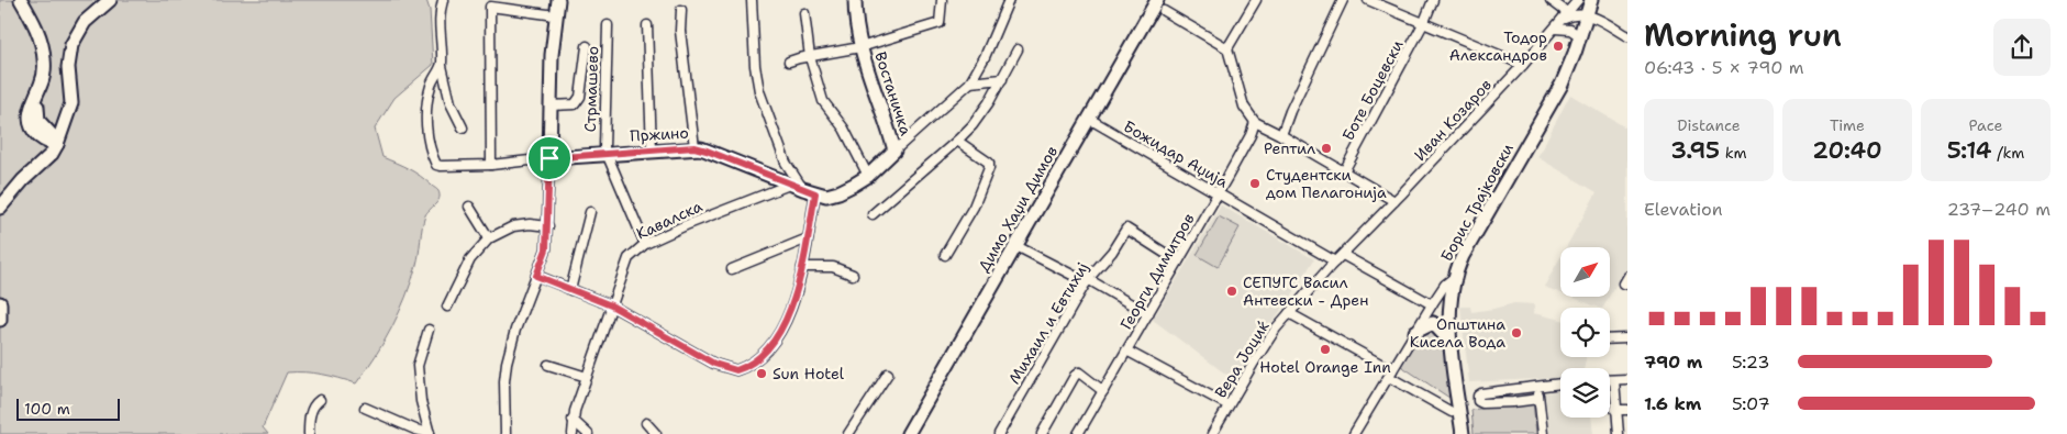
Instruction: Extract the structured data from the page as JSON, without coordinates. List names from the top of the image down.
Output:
{
  "streets": {
    "street": [
      "Стрмашево",
      "Боте Боцевски",
      "Востаничка",
      "Иван Козаров",
      "Пржино",
      "Божидар Аџија",
      "Борис Трајковски",
      "Димо Хаџи Димов",
      "Кавалска",
      "Георги Димитров",
      "Михаил и Евтихиј",
      "Вера Јоциќ"
    ]
  },
  "crossings": [
    ["Стрмашево", "Пржино"],
    ["Стрмашево", "Кавалска"],
    ["Востаничка", "Пржино"],
    ["Иван Козаров", "Божидар Аџија"],
    ["Иван Козаров", "Вера Јоциќ"],
    ["Пржино", "Кавалска"],
    ["Божидар Аџија", "Димо Хаџи Димов"],
    ["Божидар Аџија", "Георги Димитров"],
    ["Божидар Аџија", "Вера Јоциќ"],
    ["Георги Димитров", "Михаил и Евтихиј"]
  ],
  "places": [
    "Тодор Александров",
    "Рептил",
    "Студентски дом Пелагонија",
    "СЕПУГС Васил Антевски - Дрен",
    "Општина Кисела Вода",
    "Hotel Orange Inn",
    "Sun Hotel"
  ],
  "scale_bar": "100 m",
  "north": "top right",
  "page": {
    "heading": ["Morning run", "06:43 · 5 × 790 m"],
    "stats": [
      ["Distance", "3.95 km"],
      ["Time", "20:40"],
      ["Pace", "5:14 /km"]
    ],
    "chart": ["Elevation", "237–240 m"],
    "list": [
      {
        "name": "790 m",
        "note": "5:23"
      },
      {
        "name": "1.6 km",
        "note": "5:07"
      }
    ],
    "scale": "100 m"
  }
}
